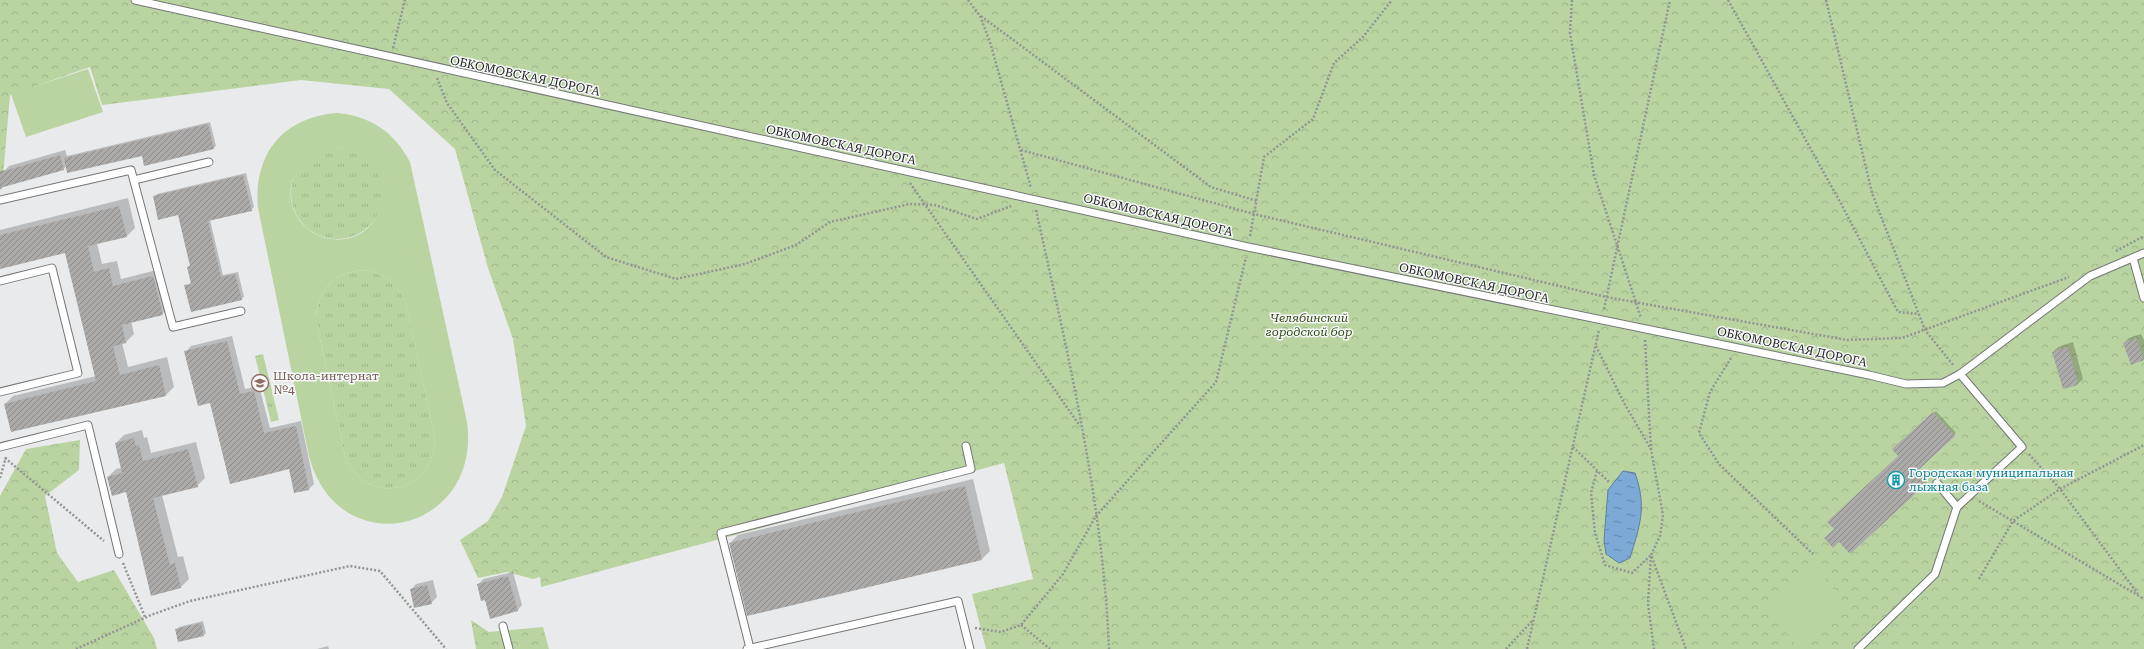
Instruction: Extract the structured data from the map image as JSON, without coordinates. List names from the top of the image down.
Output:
{
  "streets": {
    "lane": ["ОБКОМОВСКАЯ ДОРОГА"]
  },
  "parks": ["Челябинский городской бор"],
  "places": {
    "school or university": ["Школа-интернат №4"],
    "building": ["Городская муниципальная лыжная база"]
  }
}
